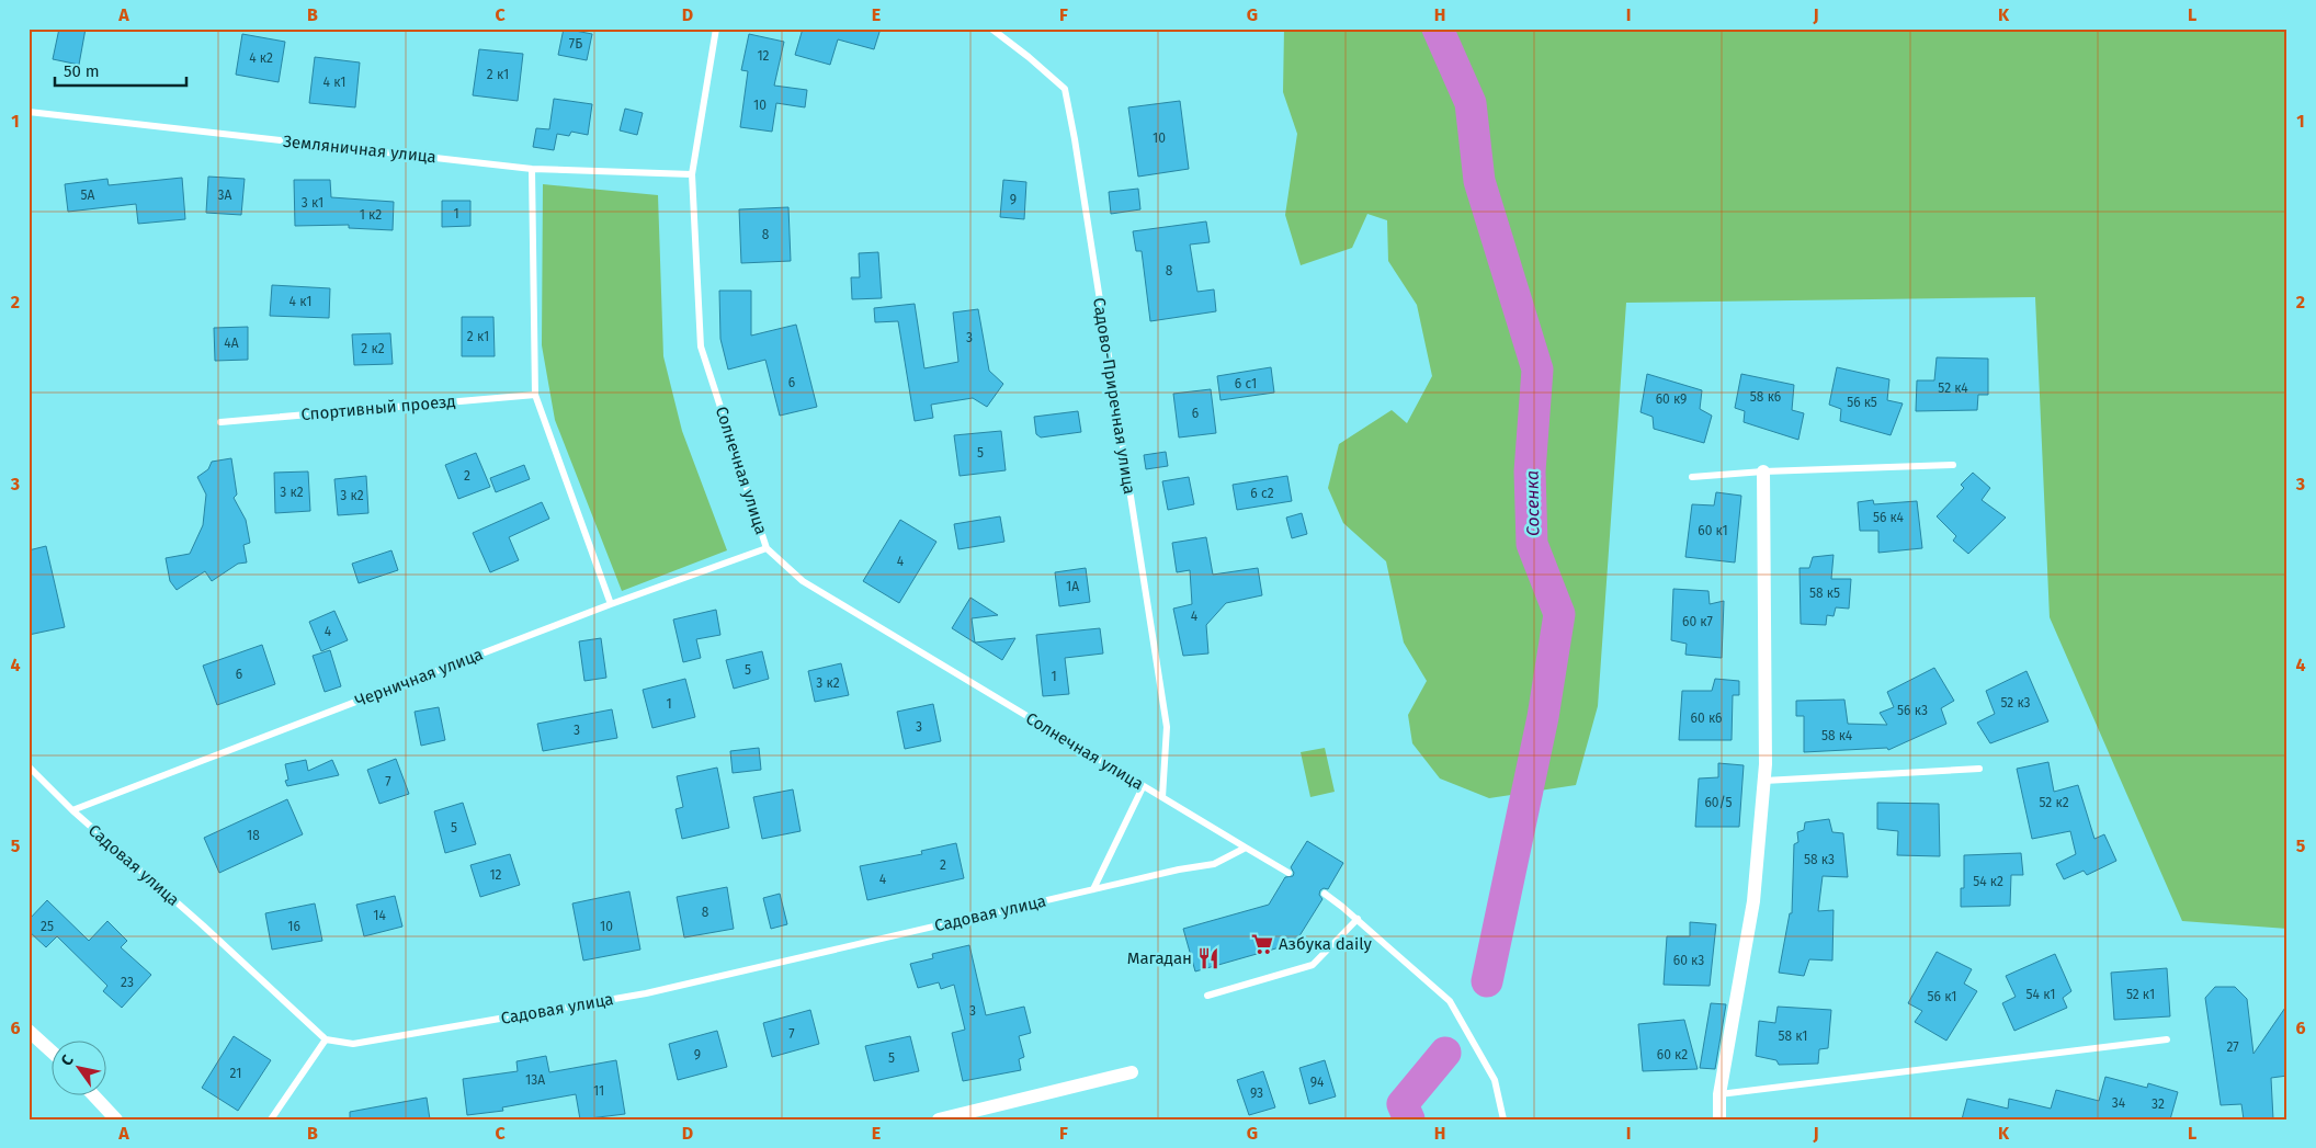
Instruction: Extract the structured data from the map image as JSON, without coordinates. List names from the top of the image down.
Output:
{
  "streets": {
    "lane": [
      "Земляничная улица",
      "Садово-Приречная улица",
      "Спортивный проезд",
      "Солнечная улица",
      "Черничная улица",
      "Садовая улица"
    ]
  },
  "crossings": [
    ["Земляничная улица", "Солнечная улица"],
    ["Садово-Приречная улица", "Солнечная улица"],
    ["Солнечная улица", "Черничная улица"],
    ["Солнечная улица", "Садовая улица"],
    ["Черничная улица", "Садовая улица"]
  ],
  "water": ["Сосенка"],
  "places": {
    "supermarket": ["Азбука daily"],
    "restaurant": ["Магадан"]
  },
  "house_numbers": [
    "7Б",
    "12",
    "4 к2",
    "2 к1",
    "4 к1",
    "10",
    "10",
    "5А",
    "3А",
    "9",
    "3 к1",
    "1",
    "1 к2",
    "8",
    "8",
    "4 к1",
    "2 к1",
    "3",
    "4А",
    "2 к2",
    "6",
    "6 с1",
    "52 к4",
    "58 к6",
    "60 к9",
    "56 к5",
    "6",
    "5",
    "2",
    "3 к2",
    "6 с2",
    "3 к2",
    "56 к4",
    "60 к1",
    "4",
    "1А",
    "58 к5",
    "4",
    "60 к7",
    "4",
    "5",
    "6",
    "1",
    "3 к2",
    "52 к3",
    "1",
    "56 к3",
    "60 к6",
    "3",
    "3",
    "58 к4",
    "7",
    "60/5",
    "52 к2",
    "5",
    "18",
    "58 к3",
    "2",
    "12",
    "4",
    "54 к2",
    "8",
    "14",
    "25",
    "16",
    "10",
    "60 к3",
    "23",
    "54 к1",
    "52 к1",
    "56 к1",
    "3",
    "7",
    "58 к1",
    "27",
    "9",
    "60 к2",
    "5",
    "21",
    "13А",
    "94",
    "11",
    "93",
    "34",
    "32"
  ],
  "scale_bar": "50 m",
  "north": "top left",
  "grid": {
    "columns": [
      "A",
      "B",
      "C",
      "D",
      "E",
      "F",
      "G",
      "H",
      "I",
      "J",
      "K",
      "L"
    ],
    "rows": [
      "1",
      "2",
      "3",
      "4",
      "5",
      "6"
    ]
  }
}
